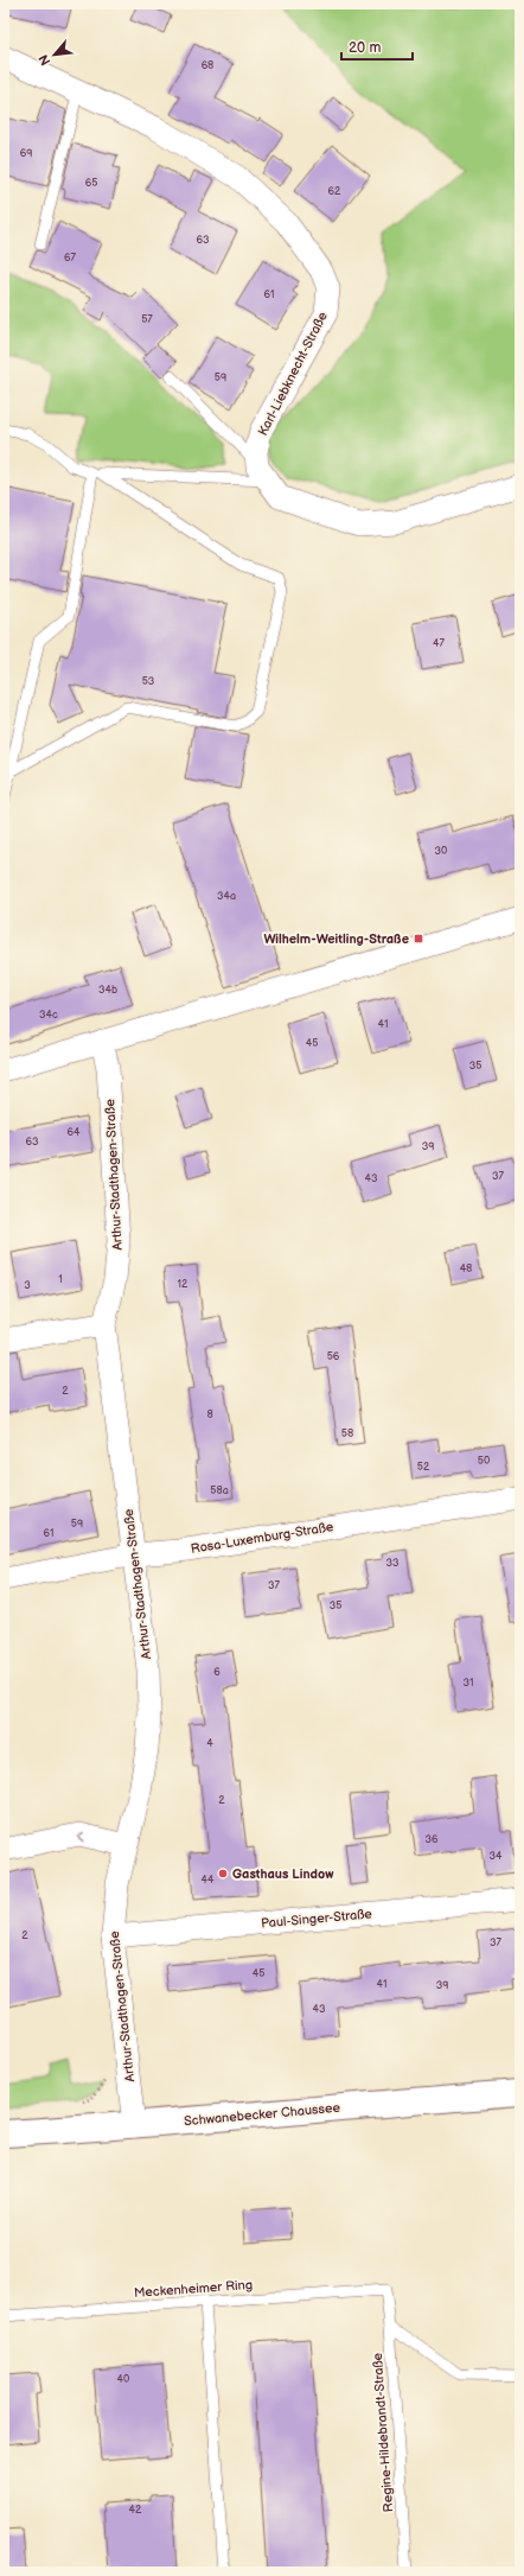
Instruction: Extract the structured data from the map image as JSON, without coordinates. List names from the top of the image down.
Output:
{
  "streets": {
    "main road": ["Schwanebecker Chaussee"],
    "street": [
      "Karl-Liebknecht-Straße",
      "Arthur-Stadthagen-Straße",
      "Rosa-Luxemburg-Straße",
      "Paul-Singer-Straße"
    ],
    "lane": ["Meckenheimer Ring", "Regine-Hildebrandt-Straße"]
  },
  "crossings": [
    ["Arthur-Stadthagen-Straße", "Rosa-Luxemburg-Straße"],
    ["Arthur-Stadthagen-Straße", "Paul-Singer-Straße"],
    ["Arthur-Stadthagen-Straße", "Schwanebecker Chaussee"],
    ["Meckenheimer Ring", "Regine-Hildebrandt-Straße"]
  ],
  "places": {
    "transit": ["Wilhelm-Weitling-Straße"],
    "other": ["Gasthaus Lindow"]
  },
  "house_numbers": [
    "68",
    "69",
    "65",
    "62",
    "63",
    "67",
    "61",
    "57",
    "59",
    "47",
    "53",
    "30",
    "34a",
    "34b",
    "34c",
    "41",
    "45",
    "35",
    "64",
    "63",
    "39",
    "37",
    "43",
    "48",
    "1",
    "12",
    "3",
    "56",
    "2",
    "8",
    "58",
    "50",
    "52",
    "58a",
    "59",
    "61",
    "33",
    "37",
    "35",
    "6",
    "31",
    "4",
    "2",
    "36",
    "34",
    "44",
    "2",
    "37",
    "45",
    "41",
    "39",
    "43",
    "40",
    "42"
  ],
  "scale_bar": "20 m",
  "north": "bottom left"
}
